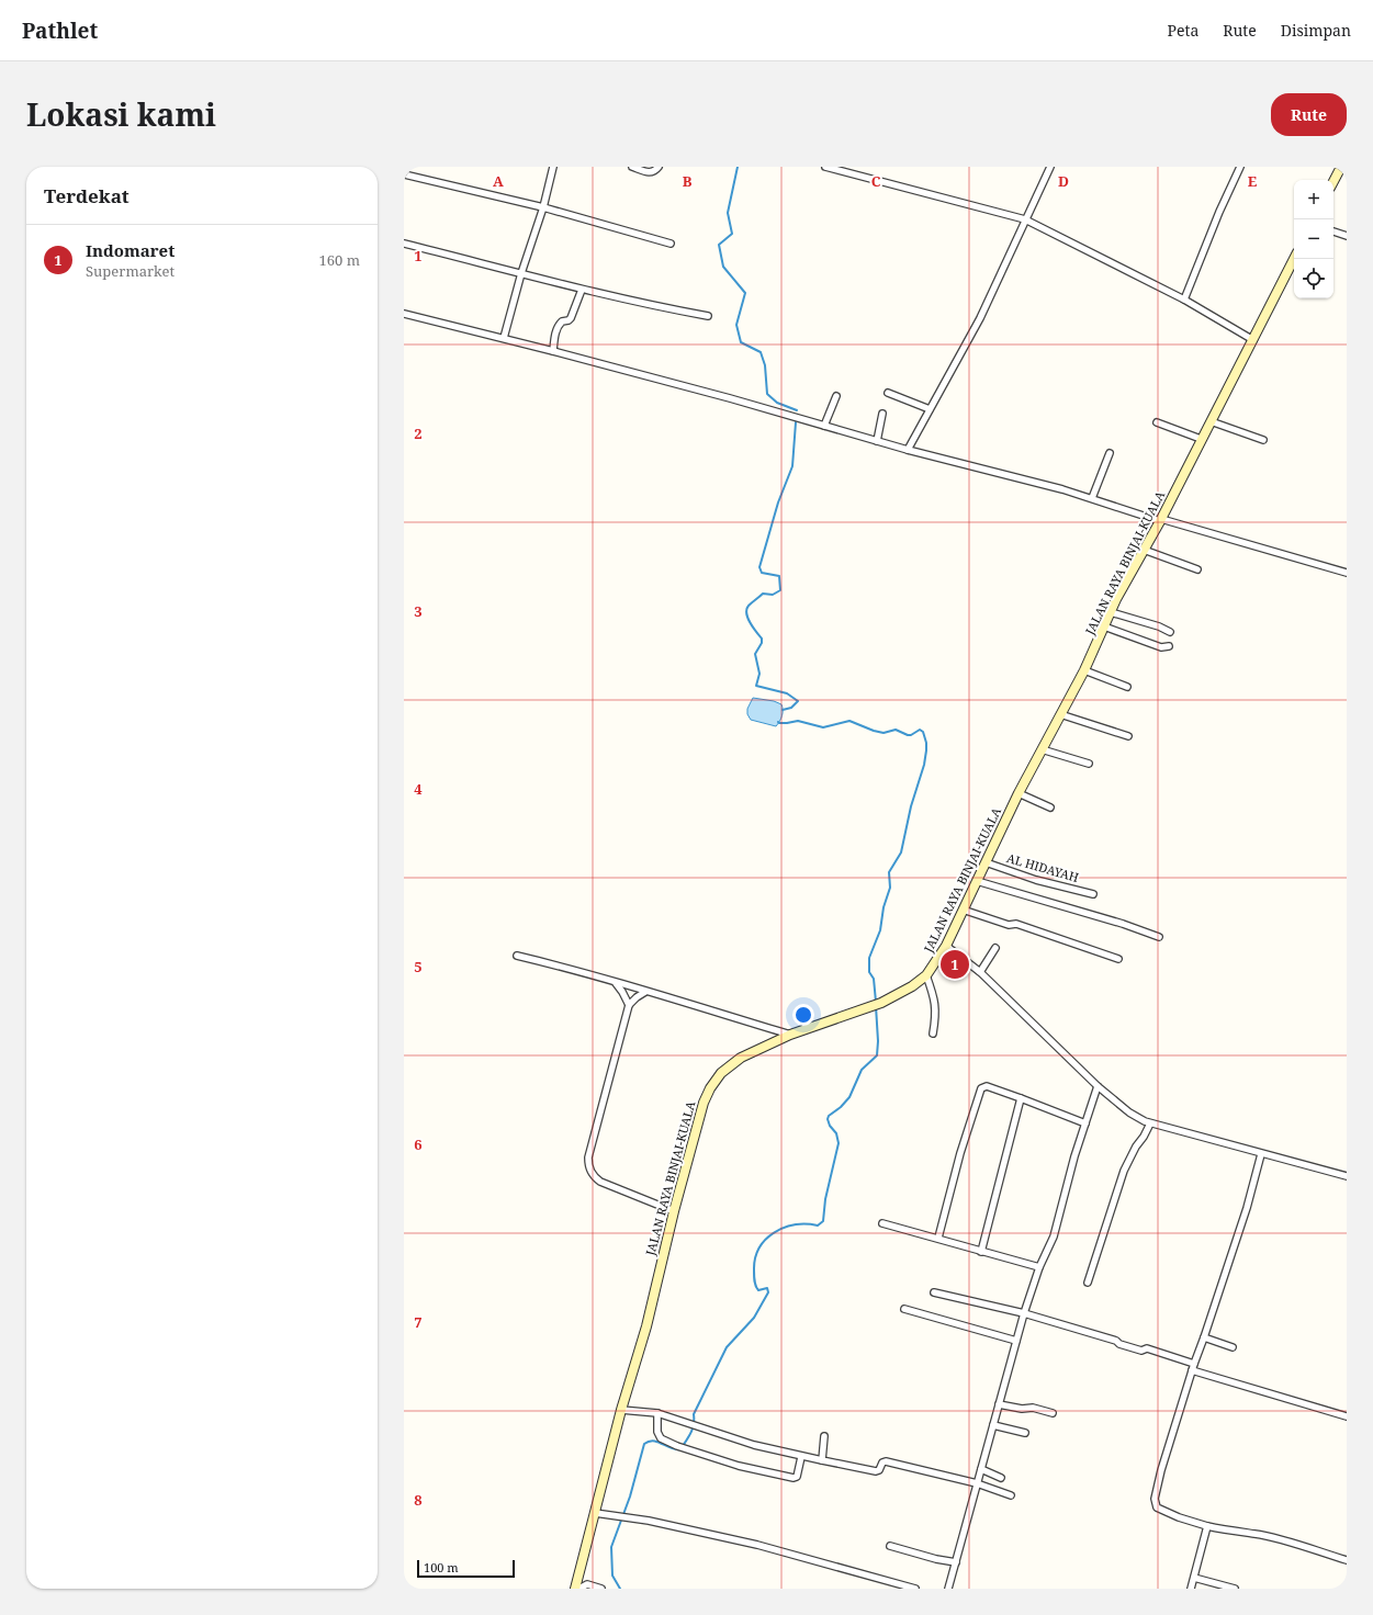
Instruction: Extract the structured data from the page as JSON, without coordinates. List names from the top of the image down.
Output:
{
  "streets": {
    "main road": ["JALAN RAYA BINJAI-KUALA"],
    "street": ["AL HIDAYAH"]
  },
  "crossings": [
    ["JALAN RAYA BINJAI-KUALA", "AL HIDAYAH"]
  ],
  "scale_bar": "100 m",
  "page": {
    "header": "Pathlet",
    "nav": ["Peta", "Rute", "Disimpan"],
    "title": "Lokasi kami",
    "buttons": "Rute",
    "heading": "Terdekat",
    "map_buttons": ["+", "−"],
    "list": [
      {
        "mark": "1",
        "name": "Indomaret",
        "note": "Supermarket",
        "value": "160 m"
      }
    ],
    "pins": "1",
    "scale": "100 m"
  },
  "grid": {
    "columns": [
      "A",
      "B",
      "C",
      "D",
      "E"
    ],
    "rows": [
      "1",
      "2",
      "3",
      "4",
      "5",
      "6",
      "7",
      "8"
    ]
  }
}
